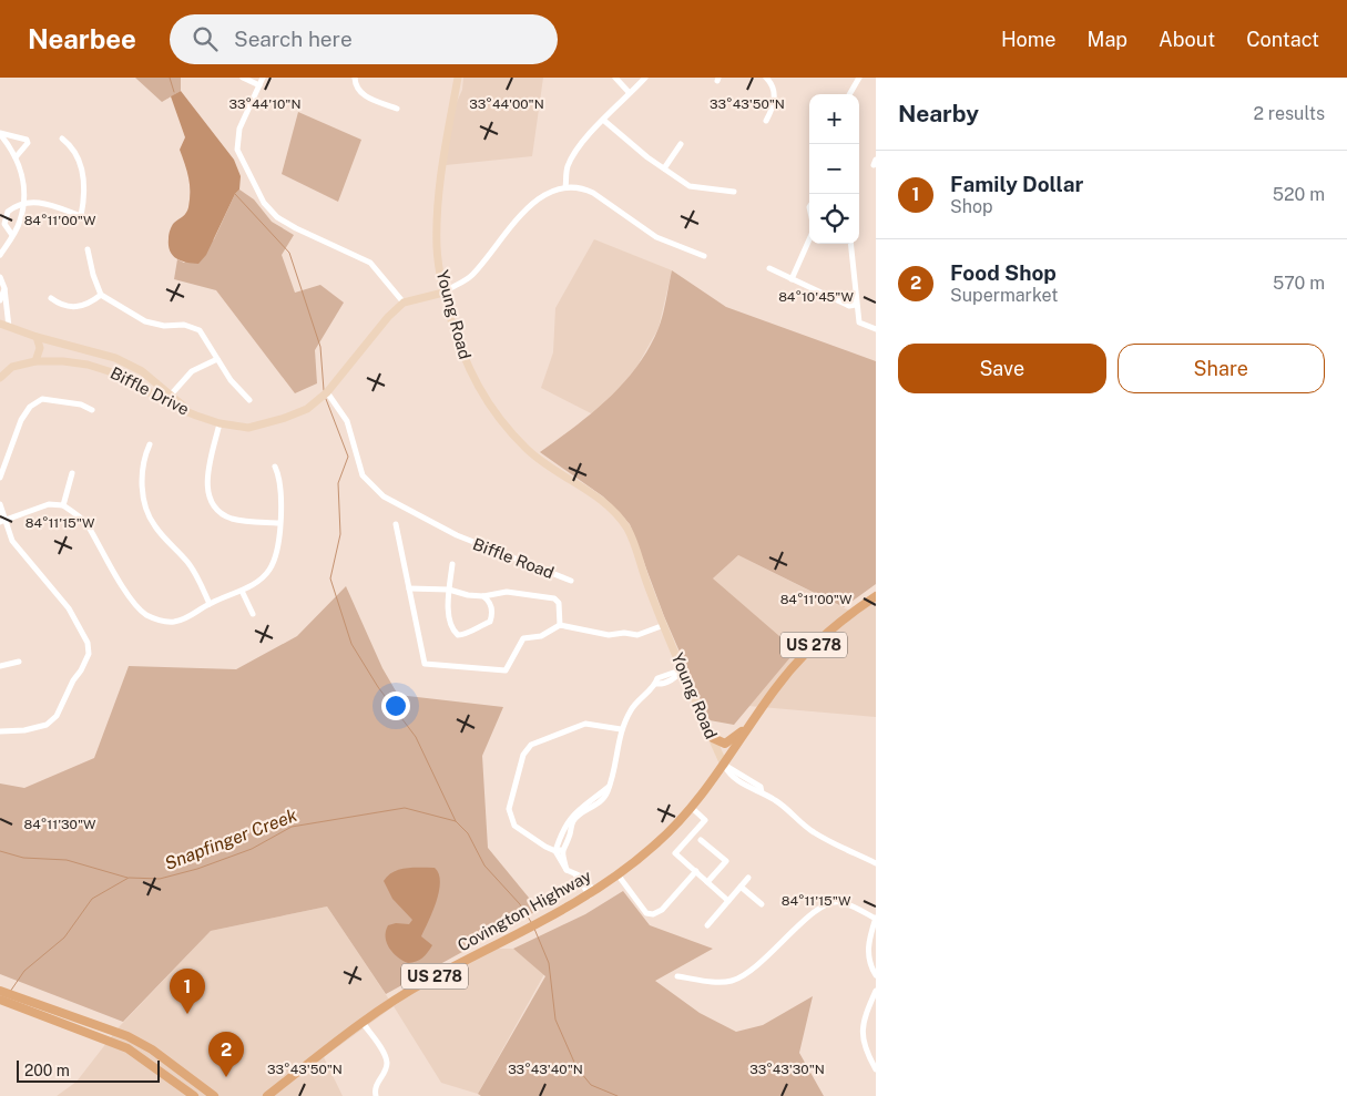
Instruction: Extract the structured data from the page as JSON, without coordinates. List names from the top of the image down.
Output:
{
  "streets": {
    "main road": ["US 278", "Covington Highway"],
    "street": ["Young Road", "Biffle Drive", "Biffle Road"]
  },
  "crossings": [
    ["Young Road", "Biffle Drive"],
    ["Young Road", "Covington Highway"],
    ["Biffle Drive", "Biffle Road"]
  ],
  "water": ["Snapfinger Creek"],
  "scale_bar": "200 m",
  "page": {
    "header": "Nearbee",
    "search": "Search here",
    "nav": [
      "Home",
      "Map",
      "About",
      "Contact"
    ],
    "heading": ["Nearby", "2 results"],
    "map_buttons": ["+", "−"],
    "list": [
      {
        "mark": "1",
        "name": "Family Dollar",
        "note": "Shop",
        "value": "520 m"
      },
      {
        "mark": "2",
        "name": "Food Shop",
        "note": "Supermarket",
        "value": "570 m"
      }
    ],
    "buttons": ["Save", "Share"],
    "pins": ["1", "2"],
    "scale": "200 m"
  },
  "coordinates": [
    "33°44'10\"N",
    "33°44'00\"N",
    "33°43'50\"N",
    "84°11'00\"W",
    "84°10'45\"W",
    "84°11'15\"W",
    "84°11'30\"W",
    "33°43'40\"N",
    "33°43'30\"N"
  ]
}
